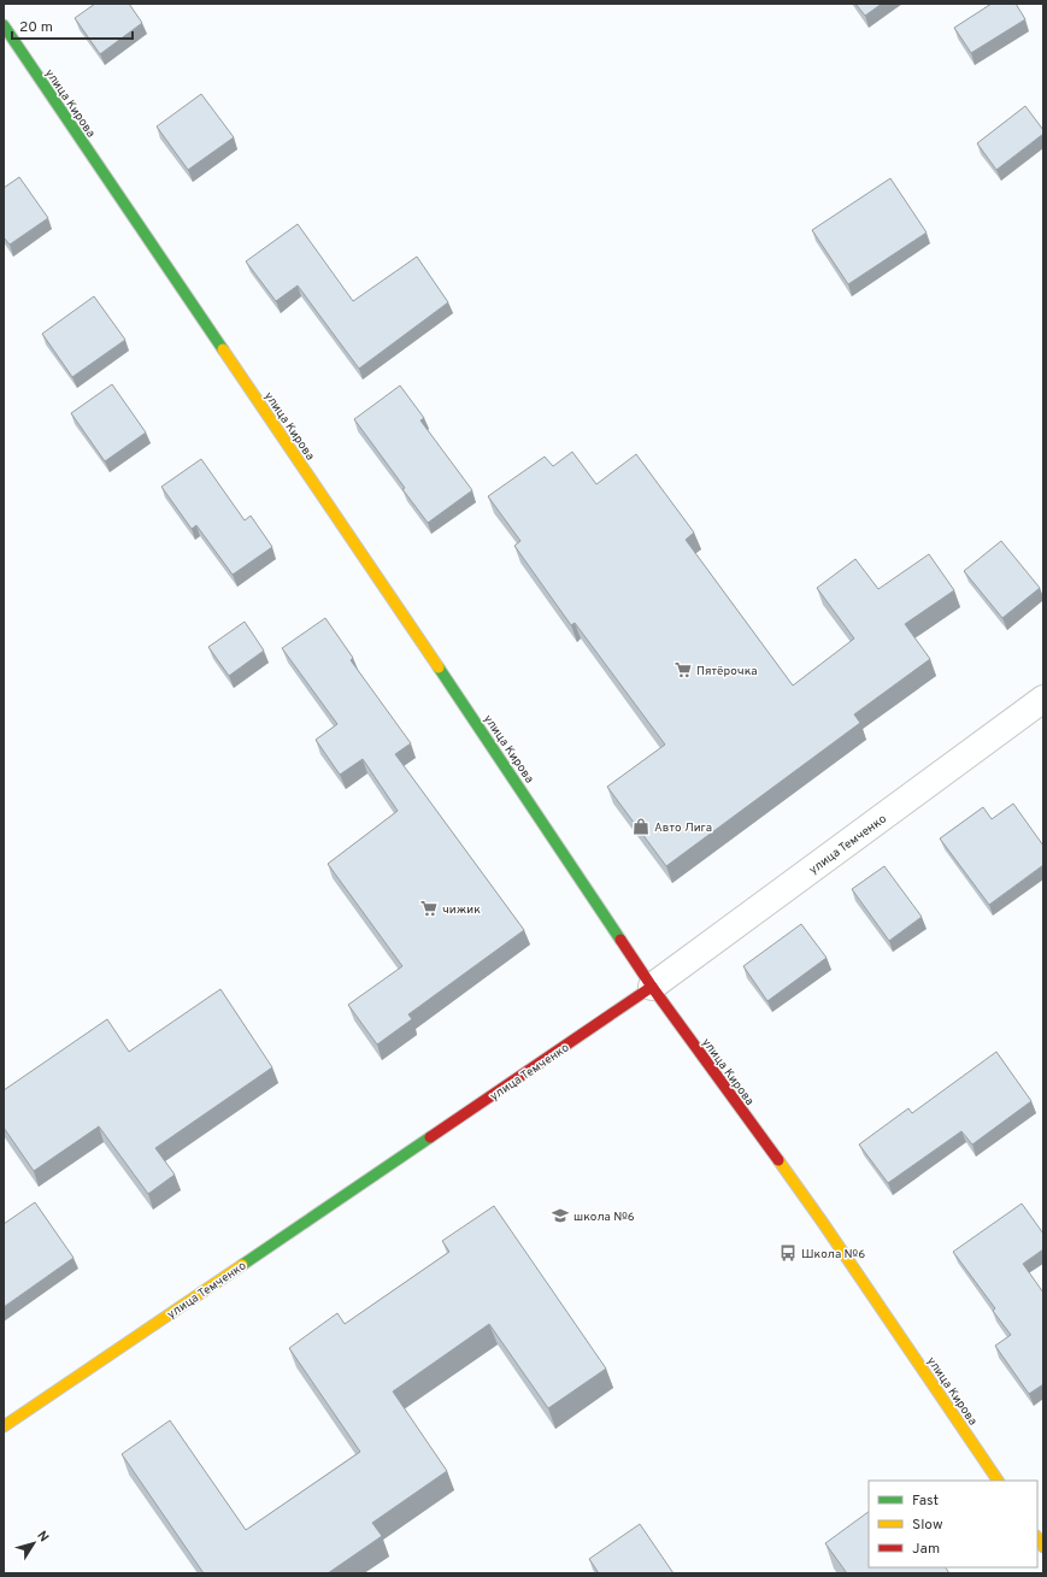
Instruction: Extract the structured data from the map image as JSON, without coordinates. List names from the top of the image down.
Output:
{
  "streets": {
    "main road": ["улица Кирова", "улица Темченко"]
  },
  "crossings": [
    ["улица Кирова", "улица Темченко"]
  ],
  "places": {
    "supermarket": ["Пятёрочка", "чижик"],
    "shop": ["Авто Лига"],
    "school or university": ["школа №6"],
    "bus stop": ["Школа №6"]
  },
  "legend": ["Fast", "Slow", "Jam"],
  "scale_bar": "20 m",
  "north": "top right"
}
